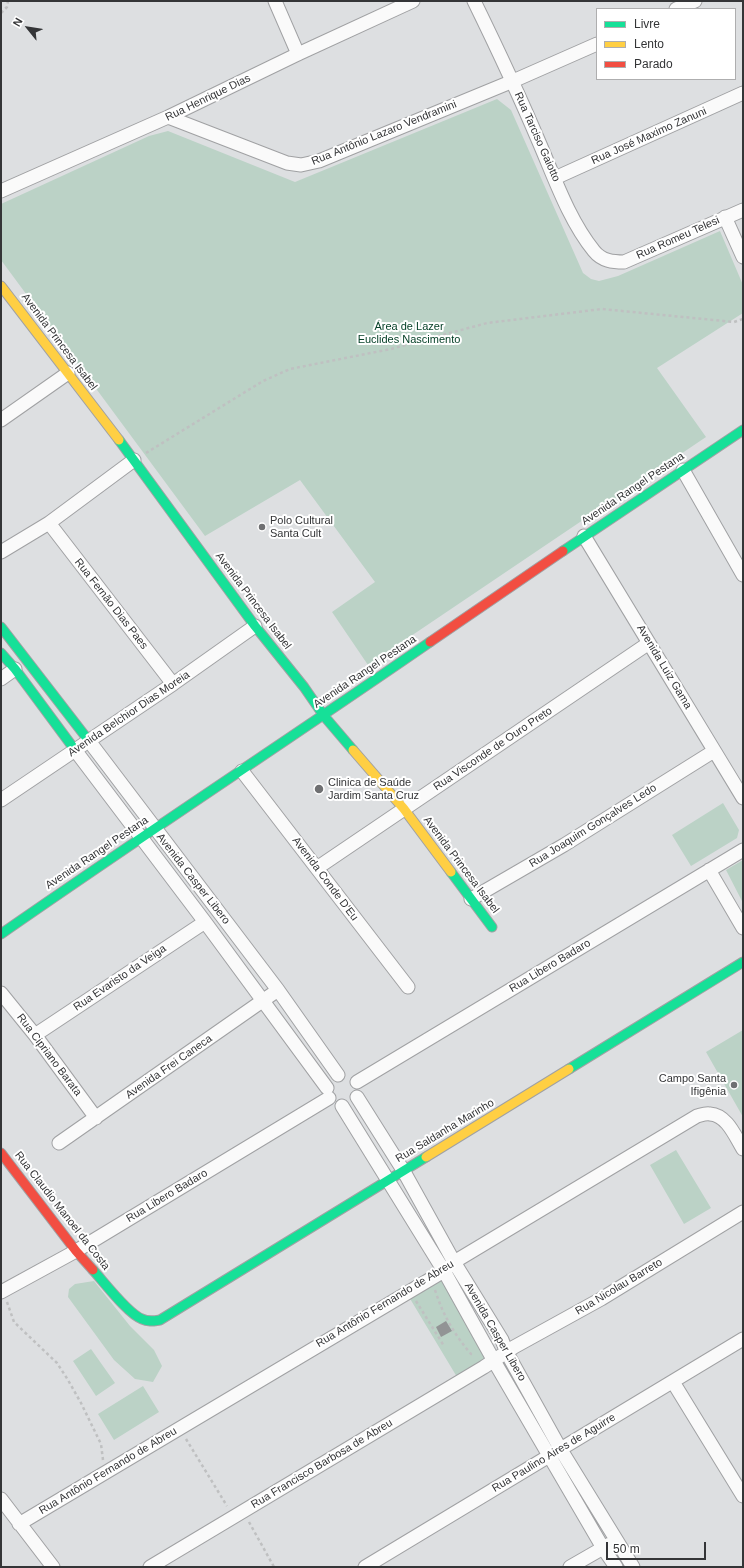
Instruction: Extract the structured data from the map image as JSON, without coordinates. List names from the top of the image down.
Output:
{
  "streets": {
    "street": [
      "Rua Henrique Dias",
      "Rua Antônio Lazaro Vendramini",
      "Rua José Maximo Zanuni",
      "Rua Tarciso Gaiotto",
      "Rua Romeu Telesi",
      "Avenida Princesa Isabel",
      "Avenida Rangel Pestana",
      "Rua Fernão Dias Paes",
      "Avenida Luiz Gama",
      "Avenida Belchior Dias Moreia",
      "Rua Visconde de Ouro Preto",
      "Rua Joaquim Gonçalves Ledo",
      "Avenida Casper Libero",
      "Avenida Conde D'Eu",
      "Rua Libero Badaro",
      "Rua Evaristo da Veiga",
      "Rua Cipriano Barata",
      "Avenida Frei Caneca",
      "Rua Saldanha Marinho",
      "Rua Claudio Manoel da Costa",
      "Rua Nicolau Barreto",
      "Rua Antônio Fernando de Abreu",
      "Rua Paulino Aires de Aguirre",
      "Rua Francisco Barbosa de Abreu"
    ]
  },
  "crossings": [
    ["Rua Henrique Dias", "Rua Antônio Lazaro Vendramini"],
    ["Rua Antônio Lazaro Vendramini", "Rua Tarciso Gaiotto"],
    ["Rua José Maximo Zanuni", "Rua Tarciso Gaiotto"],
    ["Rua Tarciso Gaiotto", "Rua Romeu Telesi"],
    ["Avenida Princesa Isabel", "Avenida Rangel Pestana"],
    ["Avenida Princesa Isabel", "Avenida Belchior Dias Moreia"],
    ["Avenida Princesa Isabel", "Rua Visconde de Ouro Preto"],
    ["Avenida Princesa Isabel", "Rua Joaquim Gonçalves Ledo"],
    ["Avenida Rangel Pestana", "Avenida Luiz Gama"],
    ["Avenida Rangel Pestana", "Avenida Casper Libero"],
    ["Avenida Rangel Pestana", "Avenida Conde D'Eu"],
    ["Rua Fernão Dias Paes", "Avenida Belchior Dias Moreia"],
    ["Avenida Luiz Gama", "Rua Visconde de Ouro Preto"],
    ["Avenida Luiz Gama", "Rua Joaquim Gonçalves Ledo"],
    ["Avenida Belchior Dias Moreia", "Avenida Casper Libero"],
    ["Rua Visconde de Ouro Preto", "Avenida Conde D'Eu"],
    ["Avenida Casper Libero", "Rua Libero Badaro"],
    ["Avenida Casper Libero", "Rua Evaristo da Veiga"],
    ["Avenida Casper Libero", "Avenida Frei Caneca"],
    ["Avenida Casper Libero", "Rua Saldanha Marinho"],
    ["Avenida Casper Libero", "Rua Nicolau Barreto"],
    ["Avenida Casper Libero", "Rua Antônio Fernando de Abreu"],
    ["Avenida Casper Libero", "Rua Paulino Aires de Aguirre"],
    ["Avenida Casper Libero", "Rua Francisco Barbosa de Abreu"],
    ["Rua Libero Badaro", "Rua Claudio Manoel da Costa"],
    ["Rua Evaristo da Veiga", "Rua Cipriano Barata"],
    ["Rua Cipriano Barata", "Avenida Frei Caneca"],
    ["Rua Saldanha Marinho", "Rua Claudio Manoel da Costa"],
    ["Rua Nicolau Barreto", "Rua Francisco Barbosa de Abreu"]
  ],
  "parks": ["Área de Lazer Euclides Nascimento"],
  "places": ["Polo Cultural Santa Cult", "Clinica de Saúde Jardim Santa Cruz", "Campo Santa Ifigênia"],
  "legend": ["Livre", "Lento", "Parado"],
  "scale_bar": "50 m",
  "north": "top left"
}
